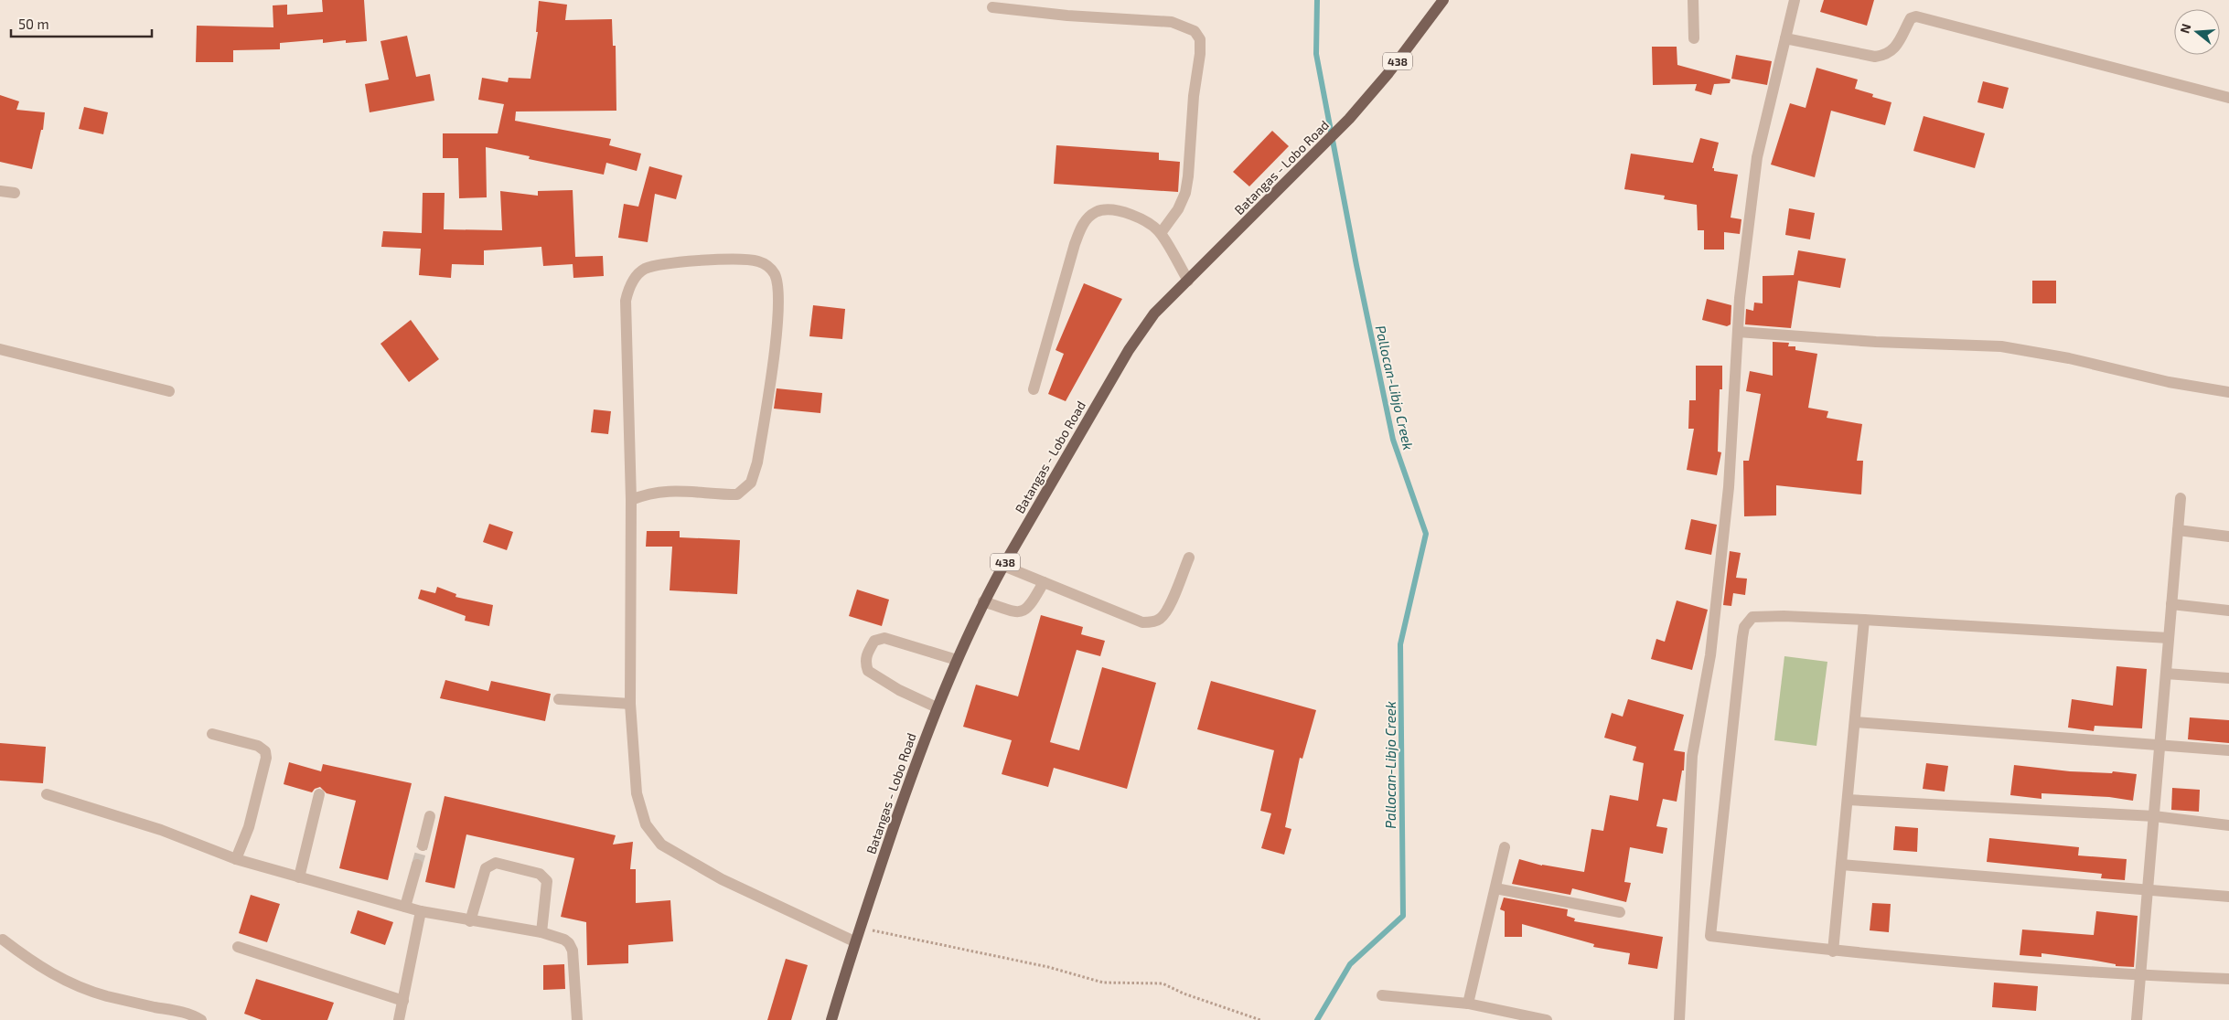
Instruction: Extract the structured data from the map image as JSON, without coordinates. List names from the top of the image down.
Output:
{
  "streets": {
    "main road": ["438", "Batangas - Lobo Road"]
  },
  "water": ["Pallocan-Libjo Creek"],
  "scale_bar": "50 m",
  "north": "left"
}
